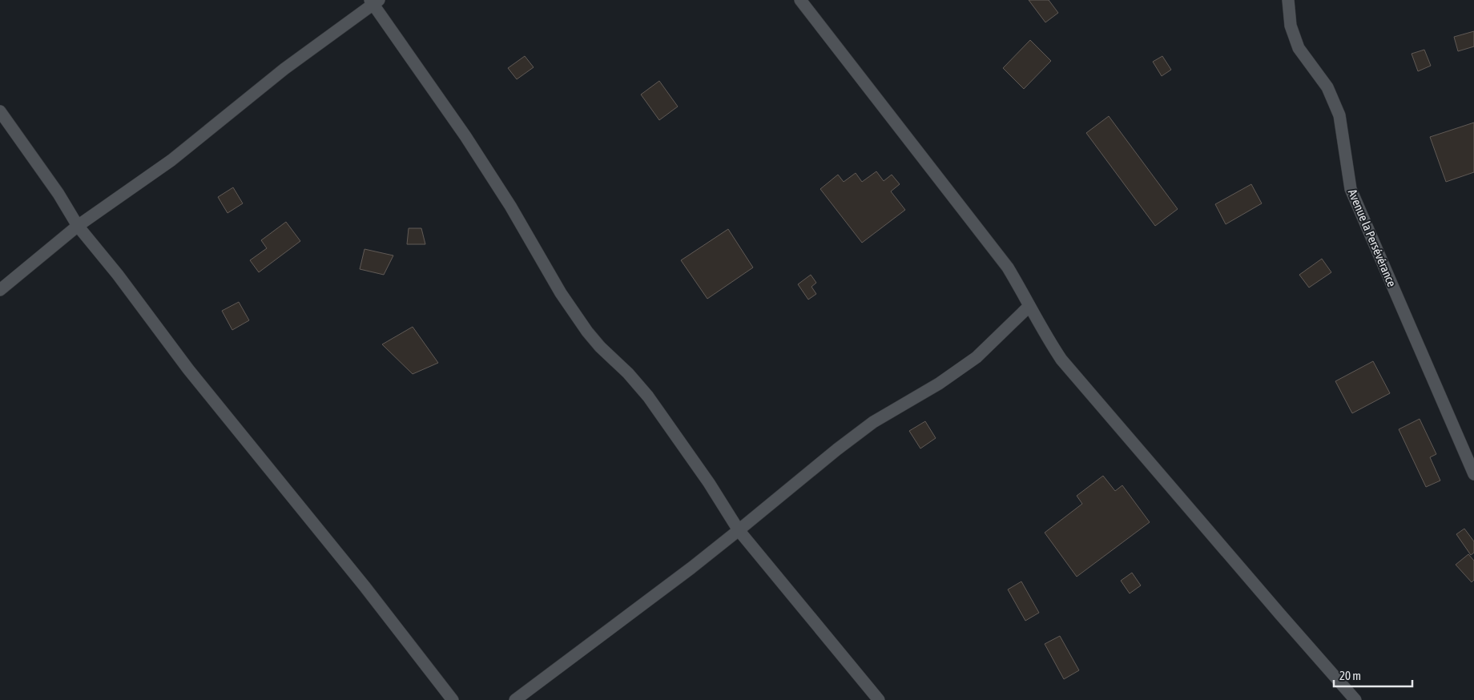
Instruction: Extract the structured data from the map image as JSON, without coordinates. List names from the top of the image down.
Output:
{
  "streets": {
    "street": ["Avenue la Persévérance"]
  },
  "scale_bar": "20 m"
}
